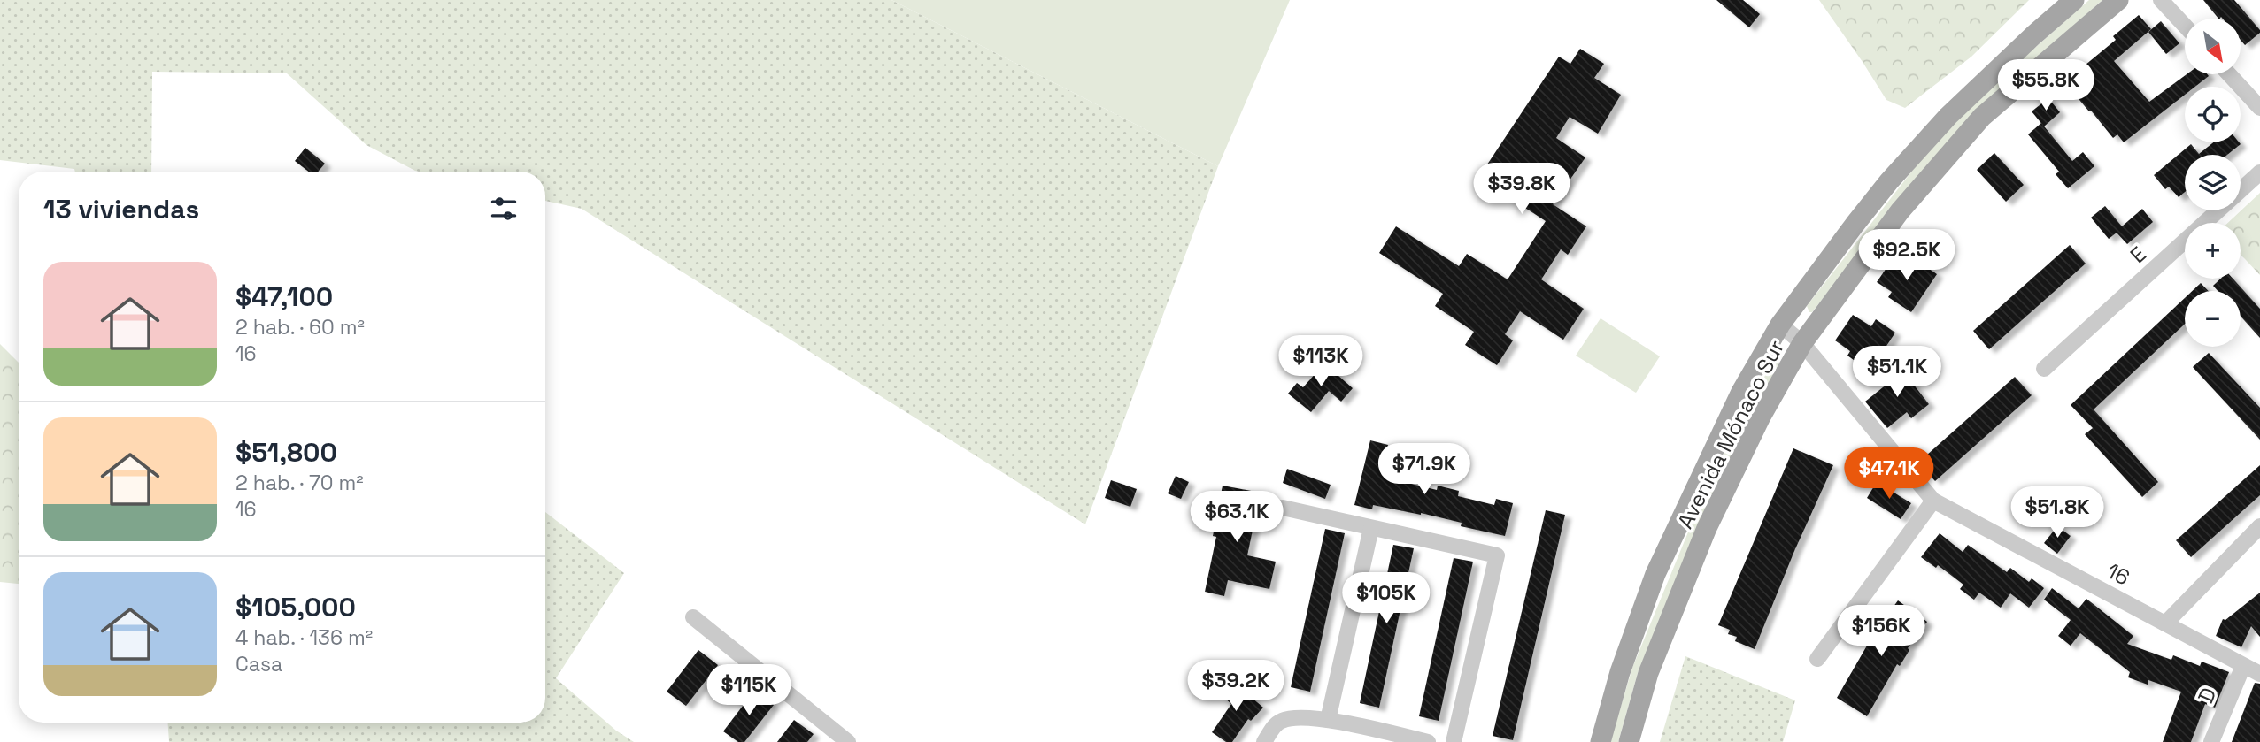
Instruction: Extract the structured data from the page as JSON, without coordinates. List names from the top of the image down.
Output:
{
  "streets": {
    "main road": ["Avenida Mónaco Sur"],
    "street": ["E", "16", "D"]
  },
  "crossings": [
    ["Avenida Mónaco Sur", "16"],
    ["16", "D"]
  ],
  "north": "bottom right",
  "page": {
    "map_buttons": ["+", "−"],
    "price": [
      "$55.8K",
      "$39.8K",
      "$92.5K",
      "$113K",
      "$51.1K",
      "$71.9K",
      "$47.1K",
      "$51.8K",
      "$63.1K",
      "$105K",
      "$156K",
      "$39.2K",
      "$115K"
    ],
    "heading": "13 viviendas",
    "list": [
      {
        "name": "$47,100",
        "note": "2 hab. · 60 m² · 16"
      },
      {
        "name": "$51,800",
        "note": "2 hab. · 70 m² · 16"
      },
      {
        "name": "$105,000",
        "note": "4 hab. · 136 m² · Casa"
      }
    ]
  }
}
